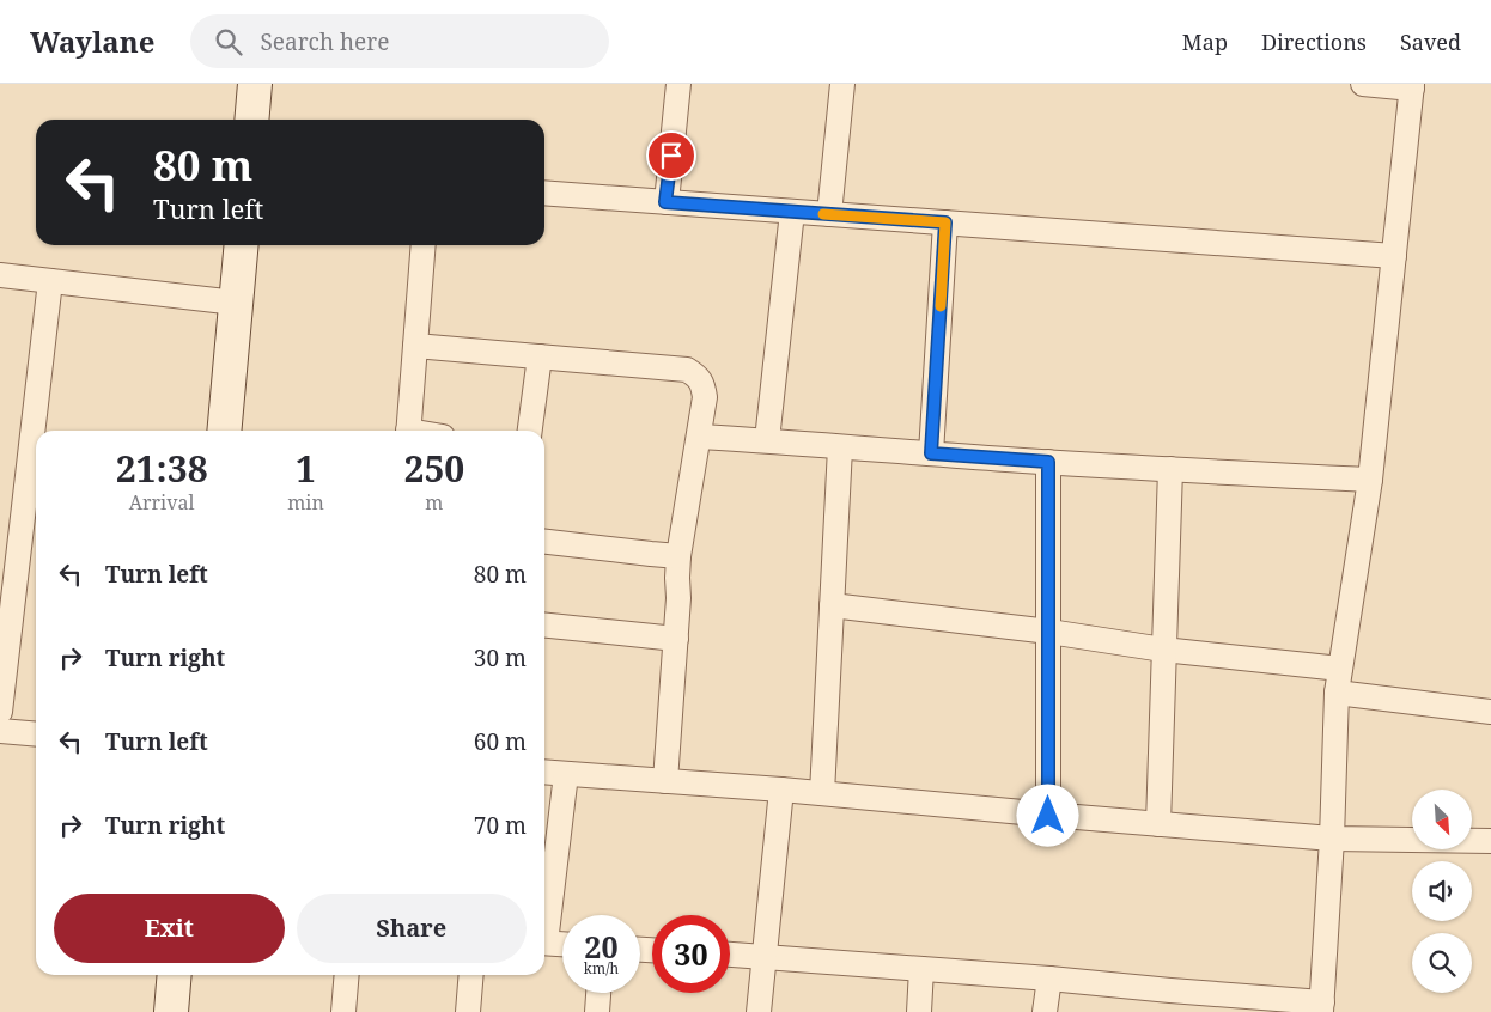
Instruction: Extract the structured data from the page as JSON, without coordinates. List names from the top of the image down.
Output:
{
  "north": "bottom right",
  "page": {
    "header": "Waylane",
    "search": "Search here",
    "nav": ["Map", "Directions", "Saved"],
    "turn": ["80 m", "Turn left"],
    "eta": [
      "21:38",
      "Arrival",
      "1",
      "min",
      "250",
      "m"
    ],
    "list": [
      {
        "name": "Turn left",
        "value": "80 m"
      },
      {
        "name": "Turn right",
        "value": "30 m"
      },
      {
        "name": "Turn left",
        "value": "60 m"
      },
      {
        "name": "Turn right",
        "value": "70 m"
      }
    ],
    "buttons": ["Exit", "Share"],
    "speed": "20 km/h",
    "limit": "30"
  }
}
